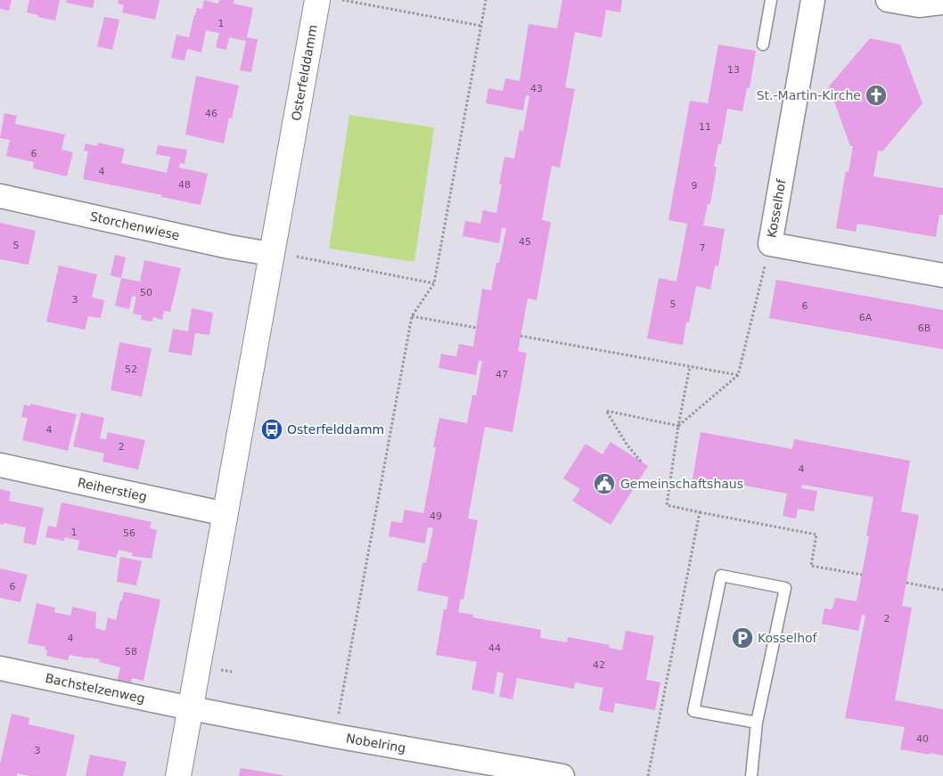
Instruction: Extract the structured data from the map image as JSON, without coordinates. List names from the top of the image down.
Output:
{
  "streets": {
    "street": [
      "Osterfelddamm",
      "Kosselhof",
      "Storchenwiese",
      "Reiherstieg",
      "Bachstelzenweg",
      "Nobelring"
    ]
  },
  "crossings": [
    ["Osterfelddamm", "Storchenwiese"],
    ["Osterfelddamm", "Reiherstieg"],
    ["Osterfelddamm", "Bachstelzenweg"],
    ["Osterfelddamm", "Nobelring"],
    ["Bachstelzenweg", "Nobelring"]
  ],
  "places": {
    "church": ["St.-Martin-Kirche"],
    "bus stop": ["Osterfelddamm"],
    "public building": ["Gemeinschaftshaus"],
    "parking": ["Kosselhof"]
  },
  "house_numbers": [
    "1",
    "13",
    "43",
    "46",
    "11",
    "6",
    "4",
    "48",
    "9",
    "45",
    "5",
    "7",
    "50",
    "3",
    "5",
    "6",
    "6A",
    "6B",
    "52",
    "47",
    "4",
    "2",
    "4",
    "49",
    "1",
    "56",
    "6",
    "2",
    "4",
    "44",
    "58",
    "42",
    "40",
    "3"
  ]
}
